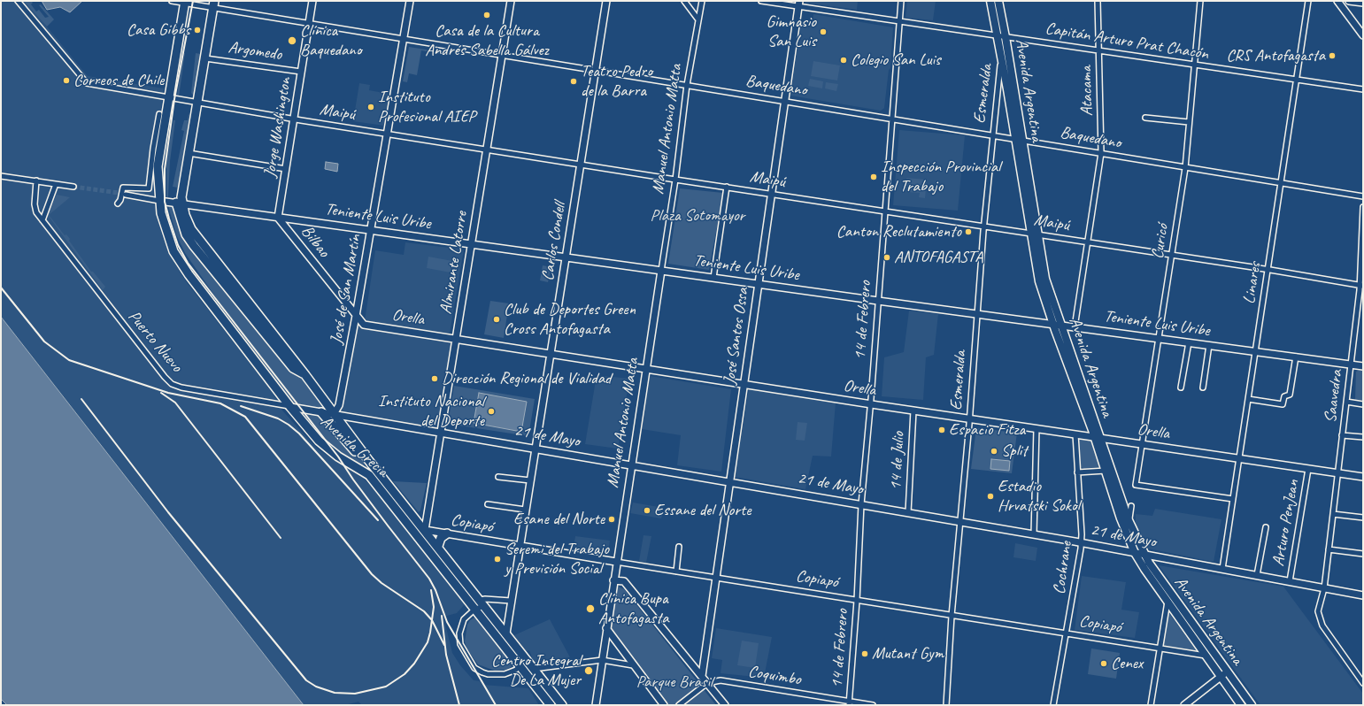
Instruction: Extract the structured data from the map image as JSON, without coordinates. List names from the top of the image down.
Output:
{
  "streets": {
    "highway": ["Avenida Grecia"],
    "main road": ["Avenida Argentina"],
    "street": [
      "Capitán Arturo Prat Chacón",
      "Argomedo",
      "Baquedano",
      "Atacama",
      "Esmeralda",
      "Maipú",
      "Jorge Washington",
      "Manuel Antonio Matta",
      "Teniente Luis Uribe",
      "Bilbao",
      "Carlos Condell",
      "Curicó",
      "Almirante Latorre",
      "Linares",
      "José de San Martín",
      "Orella",
      "14 de Febrero",
      "José Santos Ossa",
      "Puerto Nuevo",
      "Saavedra",
      "21 de Mayo",
      "14 de Julio",
      "Arturo PenJean",
      "Copiapó",
      "Cochrane",
      "Coquimbo"
    ]
  },
  "crossings": [
    ["Capitán Arturo Prat Chacón", "Avenida Argentina"],
    ["Capitán Arturo Prat Chacón", "Atacama"],
    ["Capitán Arturo Prat Chacón", "Curicó"],
    ["Capitán Arturo Prat Chacón", "Linares"],
    ["Capitán Arturo Prat Chacón", "14 de Febrero"],
    ["Capitán Arturo Prat Chacón", "José Santos Ossa"],
    ["Argomedo", "Jorge Washington"],
    ["Baquedano", "Avenida Argentina"],
    ["Baquedano", "Atacama"],
    ["Baquedano", "Esmeralda"],
    ["Baquedano", "Jorge Washington"],
    ["Baquedano", "Manuel Antonio Matta"],
    ["Baquedano", "Carlos Condell"],
    ["Baquedano", "Curicó"],
    ["Baquedano", "Almirante Latorre"],
    ["Baquedano", "Linares"],
    ["Baquedano", "José de San Martín"],
    ["Baquedano", "14 de Febrero"],
    ["Baquedano", "José Santos Ossa"],
    ["Baquedano", "Avenida Grecia"],
    ["Avenida Argentina", "Esmeralda"],
    ["Avenida Argentina", "Maipú"],
    ["Avenida Argentina", "Teniente Luis Uribe"],
    ["Avenida Argentina", "Orella"],
    ["Avenida Argentina", "21 de Mayo"],
    ["Avenida Argentina", "Copiapó"],
    ["Atacama", "Maipú"],
    ["Atacama", "Teniente Luis Uribe"],
    ["Esmeralda", "Maipú"],
    ["Esmeralda", "Teniente Luis Uribe"],
    ["Esmeralda", "Orella"],
    ["Esmeralda", "21 de Mayo"],
    ["Esmeralda", "Copiapó"],
    ["Maipú", "Jorge Washington"],
    ["Maipú", "Manuel Antonio Matta"],
    ["Maipú", "Carlos Condell"],
    ["Maipú", "Curicó"],
    ["Maipú", "Almirante Latorre"],
    ["Maipú", "Linares"],
    ["Maipú", "José de San Martín"],
    ["Maipú", "14 de Febrero"],
    ["Maipú", "José Santos Ossa"],
    ["Maipú", "Saavedra"],
    ["Maipú", "Avenida Grecia"],
    ["Jorge Washington", "Teniente Luis Uribe"],
    ["Jorge Washington", "Bilbao"],
    ["Manuel Antonio Matta", "Teniente Luis Uribe"],
    ["Manuel Antonio Matta", "Orella"],
    ["Manuel Antonio Matta", "21 de Mayo"],
    ["Manuel Antonio Matta", "Copiapó"],
    ["Teniente Luis Uribe", "Bilbao"],
    ["Teniente Luis Uribe", "Carlos Condell"],
    ["Teniente Luis Uribe", "Curicó"],
    ["Teniente Luis Uribe", "Almirante Latorre"],
    ["Teniente Luis Uribe", "Linares"],
    ["Teniente Luis Uribe", "José de San Martín"],
    ["Teniente Luis Uribe", "14 de Febrero"],
    ["Teniente Luis Uribe", "José Santos Ossa"],
    ["Teniente Luis Uribe", "Saavedra"],
    ["Teniente Luis Uribe", "Avenida Grecia"],
    ["Bilbao", "José de San Martín"],
    ["Bilbao", "Orella"],
    ["Carlos Condell", "Orella"],
    ["Carlos Condell", "21 de Mayo"],
    ["Carlos Condell", "Avenida Grecia"],
    ["Carlos Condell", "Copiapó"],
    ["Curicó", "Linares"],
    ["Curicó", "Orella"],
    ["Almirante Latorre", "Orella"],
    ["Almirante Latorre", "21 de Mayo"],
    ["Almirante Latorre", "Avenida Grecia"],
    ["Almirante Latorre", "Copiapó"],
    ["Linares", "Orella"],
    ["Linares", "21 de Mayo"],
    ["José de San Martín", "Orella"],
    ["José de San Martín", "21 de Mayo"],
    ["José de San Martín", "Avenida Grecia"],
    ["Orella", "14 de Febrero"],
    ["Orella", "José Santos Ossa"],
    ["Orella", "Saavedra"],
    ["Orella", "14 de Julio"],
    ["Orella", "Arturo PenJean"],
    ["Orella", "Cochrane"],
    ["14 de Febrero", "21 de Mayo"],
    ["14 de Febrero", "Copiapó"],
    ["14 de Febrero", "Coquimbo"],
    ["José Santos Ossa", "21 de Mayo"],
    ["José Santos Ossa", "Copiapó"],
    ["Puerto Nuevo", "21 de Mayo"],
    ["Puerto Nuevo", "Avenida Grecia"],
    ["Saavedra", "21 de Mayo"],
    ["21 de Mayo", "Avenida Grecia"],
    ["21 de Mayo", "14 de Julio"],
    ["21 de Mayo", "Arturo PenJean"],
    ["21 de Mayo", "Cochrane"],
    ["Avenida Grecia", "Copiapó"],
    ["Copiapó", "Cochrane"]
  ],
  "parks": ["Plaza Sotomayor", "Parque Brasil"],
  "places": [
    "Casa de la Cultura Andrés Sabella Gálvez",
    "Casa Gibbs",
    "Gimnasio San Luis",
    "Clínica Baquedano",
    "CRS Antofagasta",
    "Colegio San Luis",
    "Correos de Chile",
    "Teatro Pedro de la Barra",
    "Instituto Profesional AIEP",
    "Inspección Provincial del Trabajo",
    "Canton Reclutamiento",
    "ANTOFAGASTA",
    "Club de Deportes Green Cross Antofagasta",
    "Dirección Regional de Vialidad",
    "Instituto Nacional del Deporte",
    "Espacio Fitza",
    "Split",
    "Estadio Hrvatski Sokol",
    "Essane del Norte",
    "Esane del Norte",
    "Seremi del Trabajo y Previsión Social",
    "Clínica Bupa Antofagasta",
    "Mutant Gym",
    "Cenex",
    "Centro Integral De La Mujer"
  ]
}
